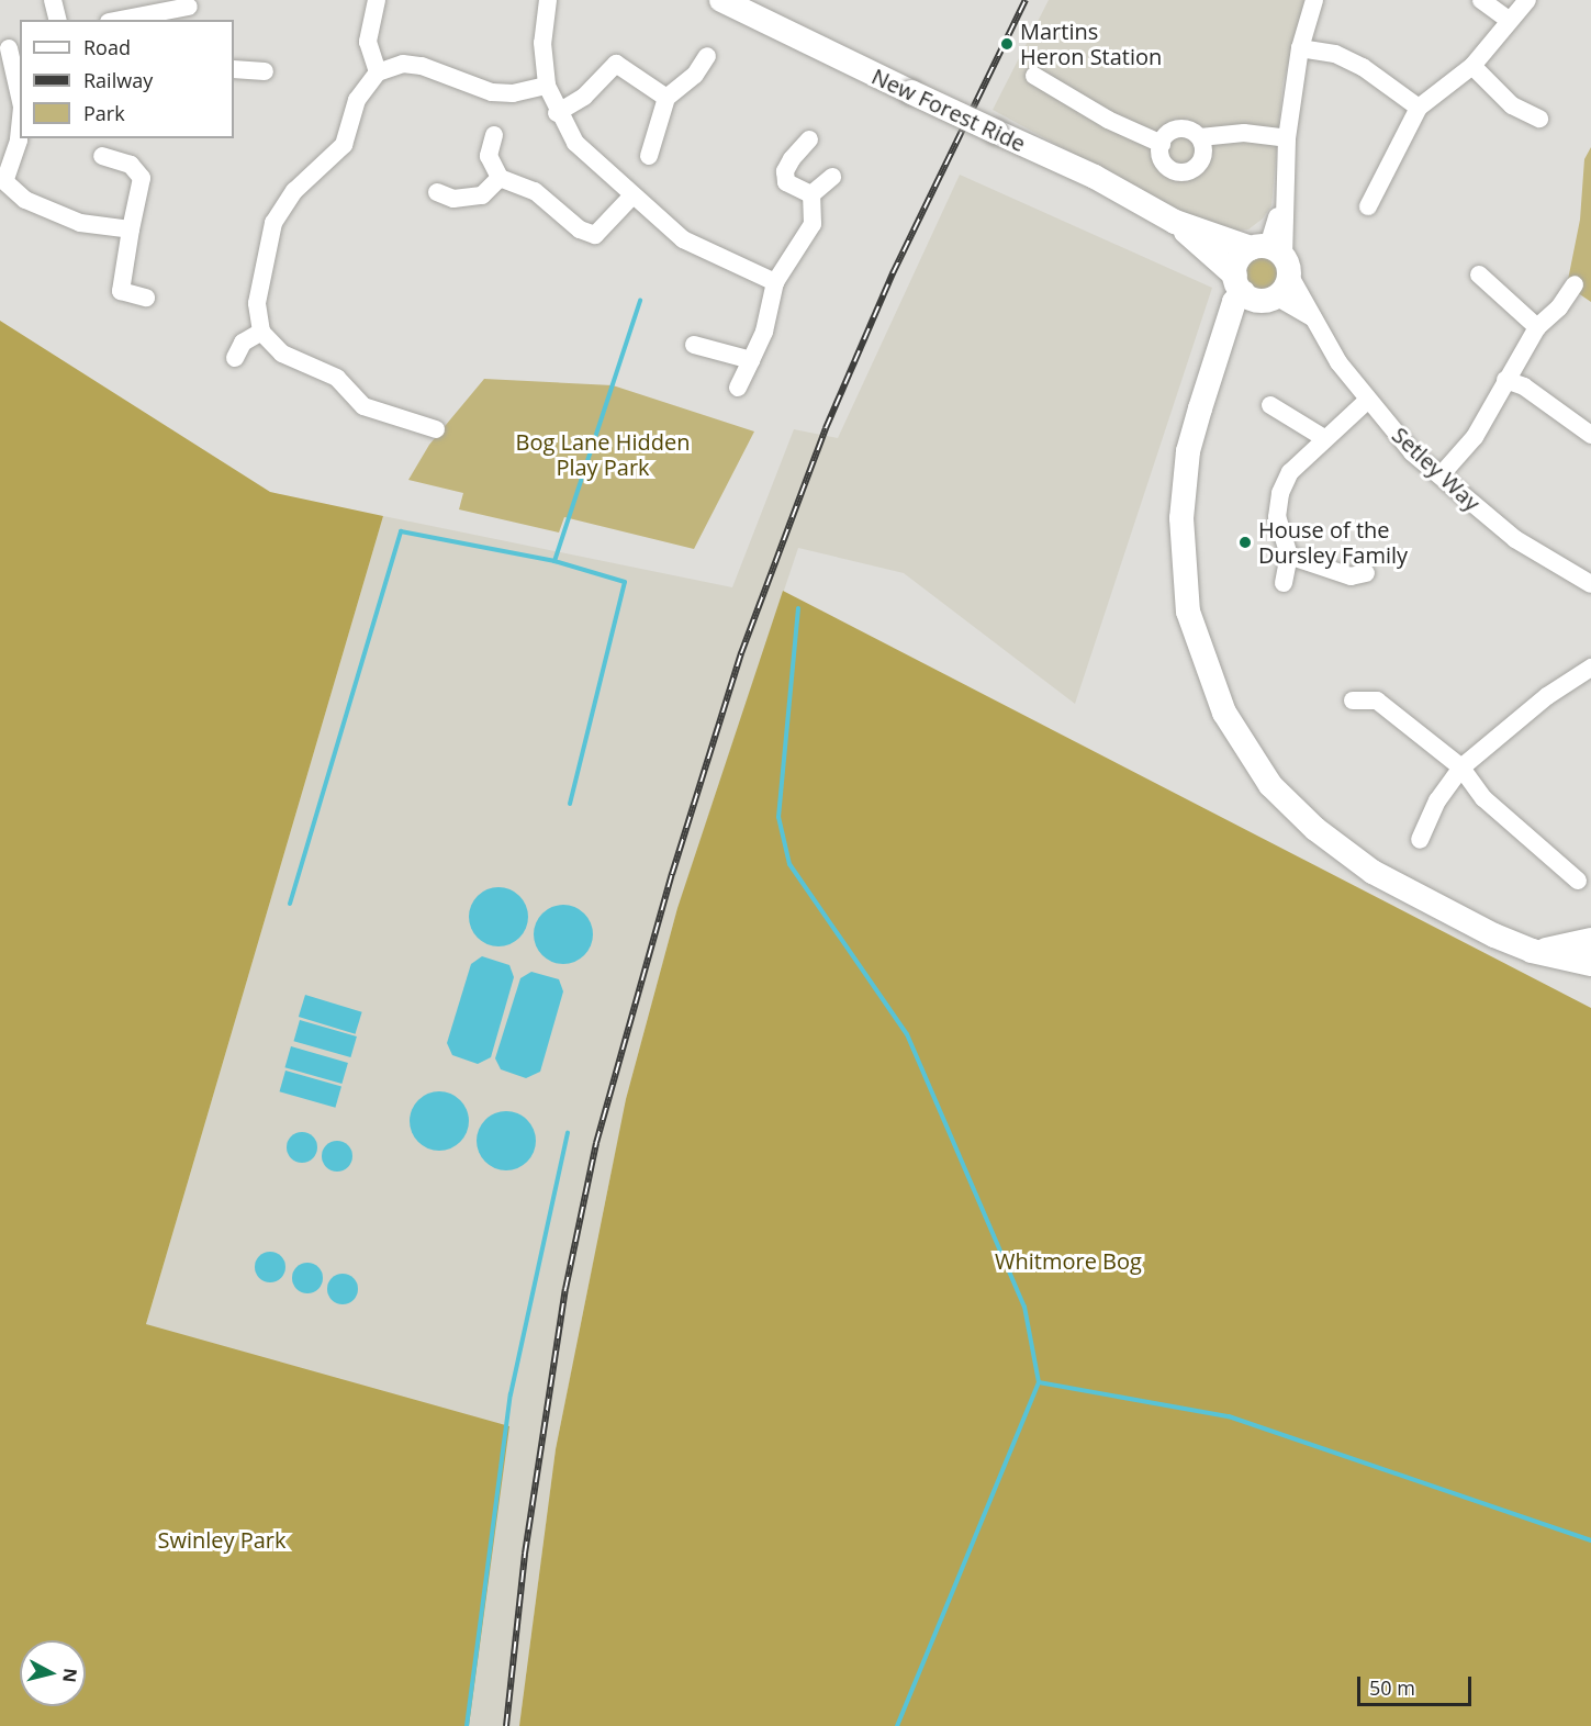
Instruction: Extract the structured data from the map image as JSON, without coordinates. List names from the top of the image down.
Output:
{
  "streets": {
    "main road": ["New Forest Ride"],
    "street": ["Setley Way"]
  },
  "crossings": [
    ["New Forest Ride", "Setley Way"]
  ],
  "parks": ["Bog Lane Hidden Play Park", "Whitmore Bog", "Swinley Park"],
  "places": ["Martins Heron Station", "House of the Dursley Family"],
  "legend": ["Road", "Railway", "Park"],
  "scale_bar": "50 m",
  "north": "right"
}
